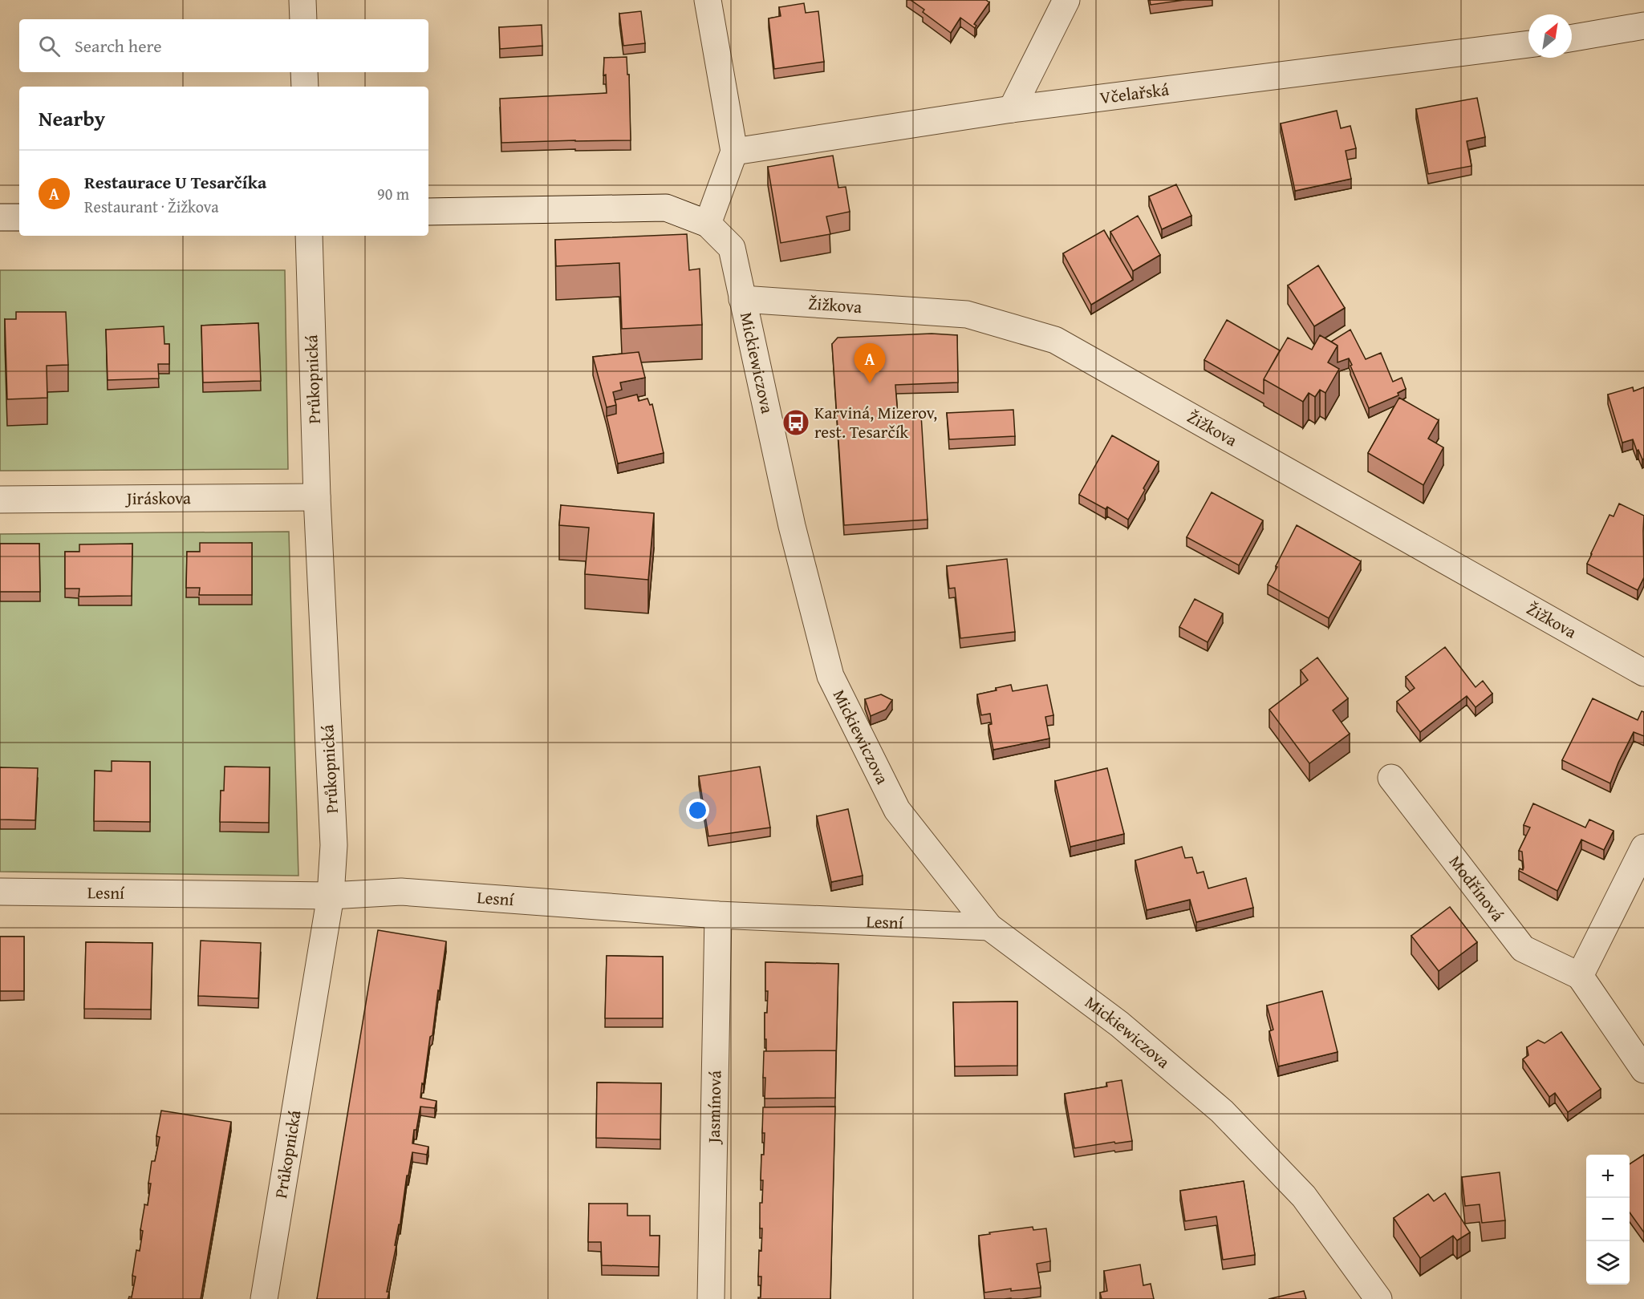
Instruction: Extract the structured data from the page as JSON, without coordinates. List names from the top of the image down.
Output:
{
  "streets": {
    "street": [
      "Včelařská",
      "Žižkova",
      "Mickiewiczova",
      "Průkopnická",
      "Jiráskova",
      "Modřínová",
      "Lesní",
      "Jasmínová"
    ]
  },
  "crossings": [
    ["Žižkova", "Mickiewiczova"],
    ["Mickiewiczova", "Lesní"],
    ["Průkopnická", "Jiráskova"],
    ["Průkopnická", "Lesní"],
    ["Lesní", "Jasmínová"]
  ],
  "places": {
    "bus stop": ["Karviná, Mizerov, rest. Tesarčík"]
  },
  "north": "top right",
  "page": {
    "search": "Search here",
    "heading": "Nearby",
    "list": [
      {
        "mark": "A",
        "name": "Restaurace U Tesarčíka",
        "note": "Restaurant · Žižkova",
        "value": "90 m"
      }
    ],
    "pins": "A",
    "map_buttons": ["+", "−"]
  }
}
